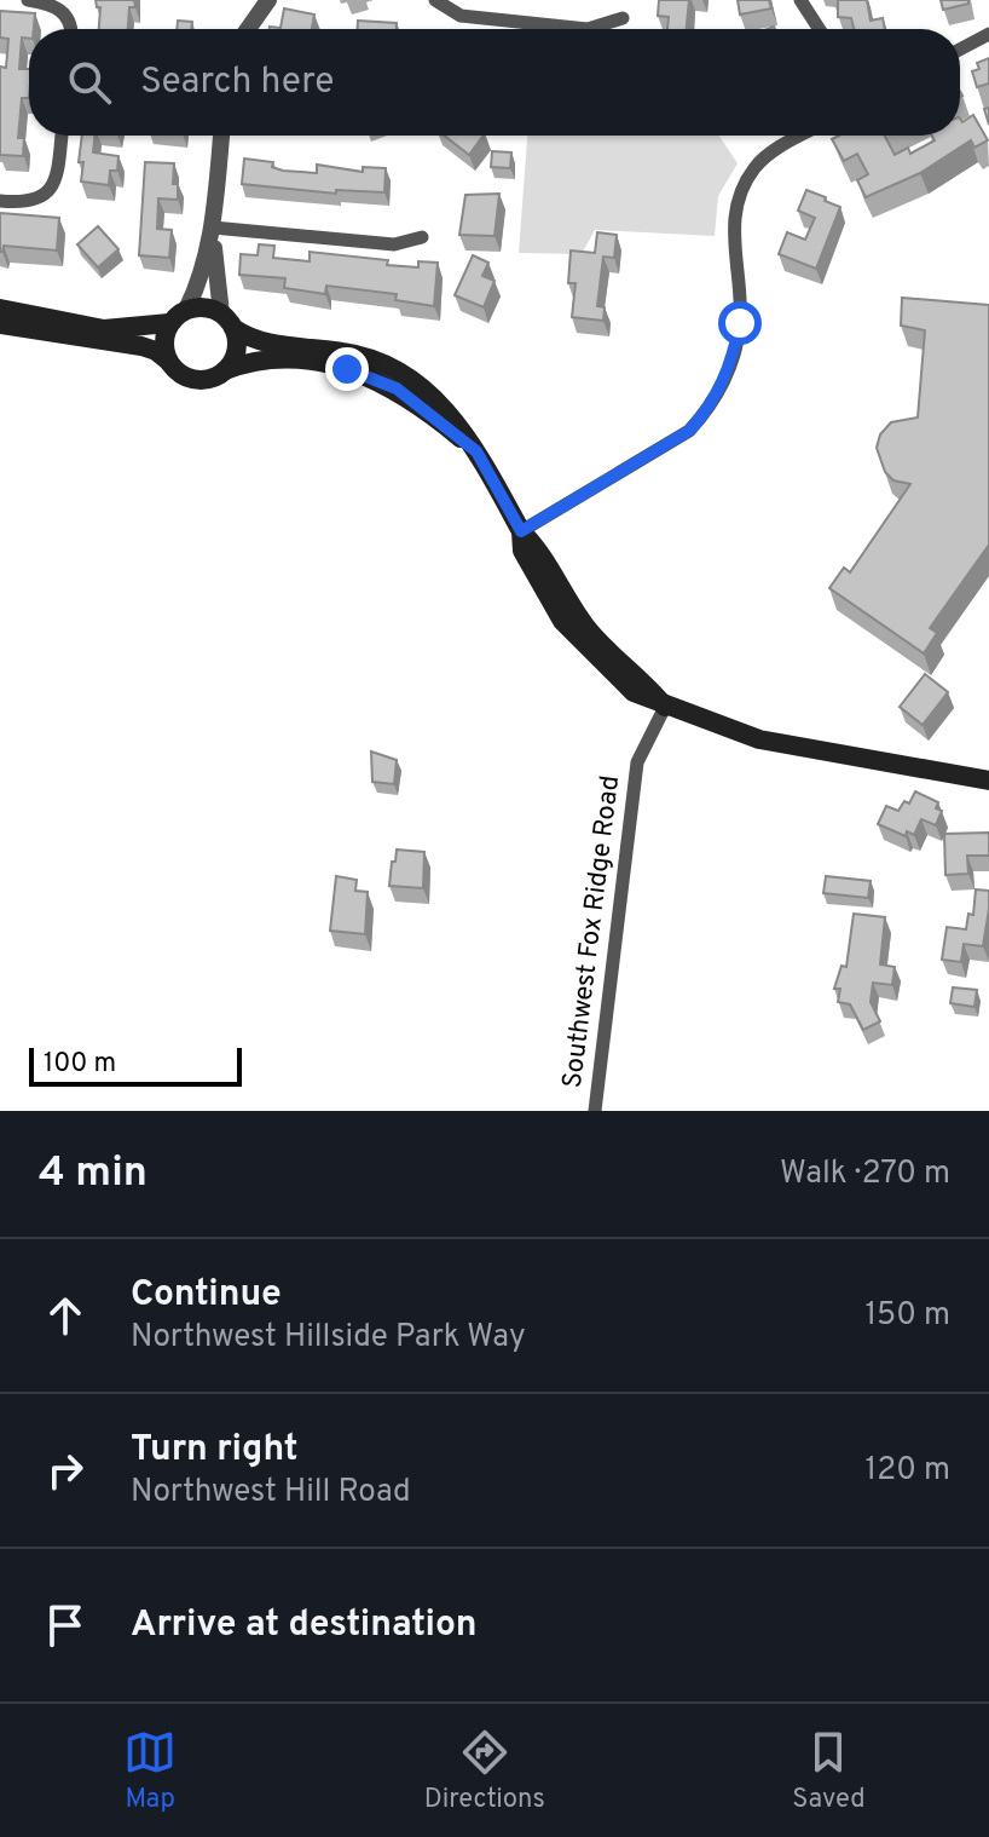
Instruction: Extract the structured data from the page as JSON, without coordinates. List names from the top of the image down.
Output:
{
  "streets": {
    "street": ["Southwest Fox Ridge Road"]
  },
  "scale_bar": "100 m",
  "page": {
    "search": "Search here",
    "scale": "100 m",
    "heading": ["4 min", "Walk · 270 m"],
    "list": [
      ["Continue", "Northwest Hillside Park Way", "150 m"],
      ["Turn right", "Northwest Hill Road", "120 m"],
      "Arrive at destination"
    ],
    "nav": ["Map", "Directions", "Saved"]
  }
}
